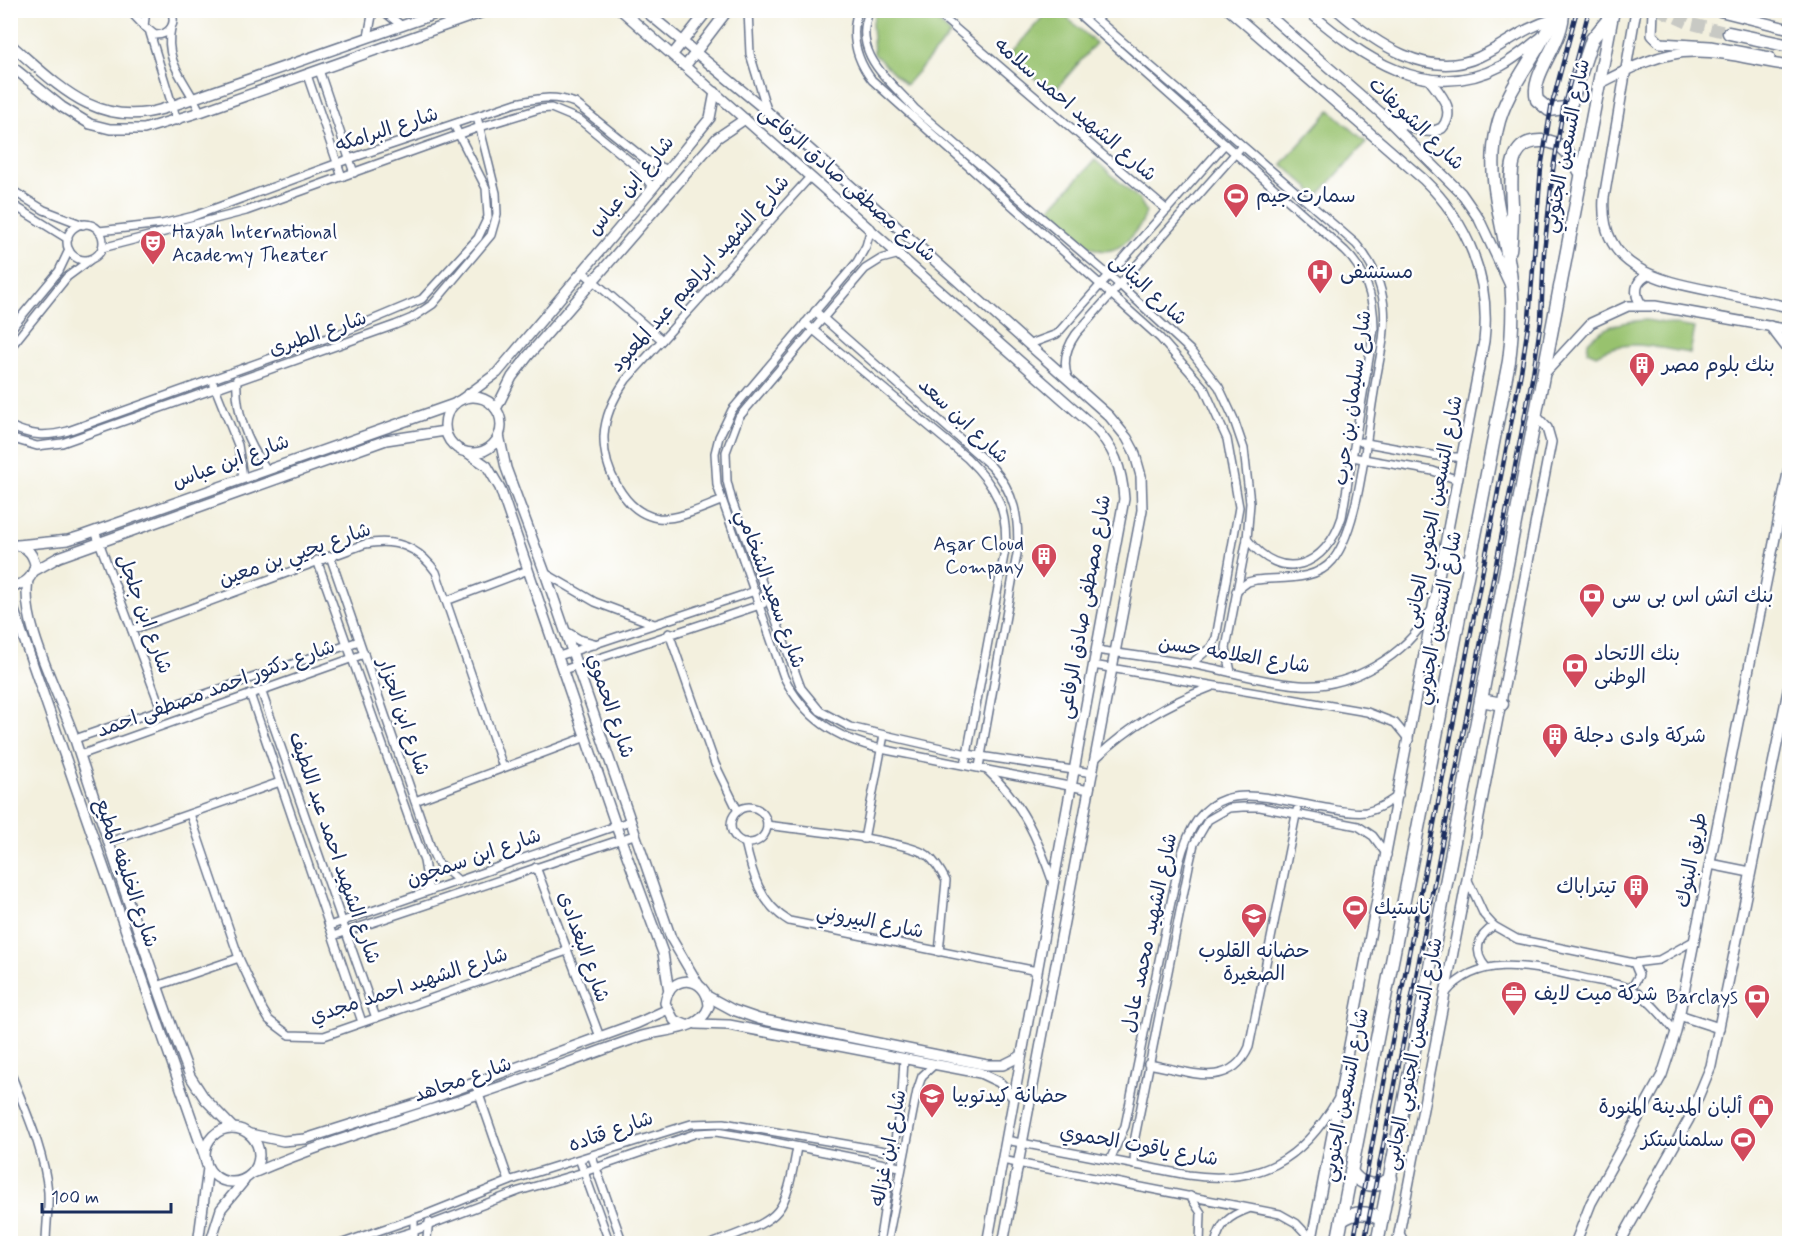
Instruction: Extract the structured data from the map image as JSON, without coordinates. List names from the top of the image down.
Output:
{
  "streets": {
    "highway": ["شارع التسعين الجنوبي"],
    "street": [
      "شارع الشهيد احمد سلامه",
      "شارع الشويفات",
      "شارع البرامكه",
      "شارع مصطفى صادق الرفاعى",
      "شارع ابن عباس",
      "شارع الشهيد ابراهيم عبد المعبود",
      "شارع البتانى",
      "شارع الطبرى",
      "شارع سليمان بن حرب",
      "شارع ابن سعد",
      "شارع التسعين الجنوبي الجانبى",
      "شارع يحيي بن معين",
      "شارع سعيد الشخامي",
      "شارع ابن جلجل",
      "شارع العلامه حسن",
      "شارع دكتور احمد مصطفى احمد",
      "شارع الحموي",
      "شارع ابن الجزار",
      "شارع الشهيد احمد عبد اللطيف",
      "شارع ابن سمجون",
      "طريق البنوك",
      "شارع الخليفه المطيع",
      "شارع البيروني",
      "شارع الشهيد محمد عادل",
      "شارع البغدادى",
      "شارع الشهيد احمد مجدي",
      "شارع مجاهد",
      "شارع قتاده",
      "شارع ياقوت الحموي",
      "شارع ابن غزاله"
    ]
  },
  "crossings": [
    ["شارع الشويفات", "شارع التسعين الجنوبي"],
    ["شارع البرامكه", "شارع ابن عباس"],
    ["شارع البرامكه", "شارع الطبرى"],
    ["شارع التسعين الجنوبي", "شارع التسعين الجنوبي الجانبى"],
    ["شارع مصطفى صادق الرفاعى", "شارع ابن عباس"],
    ["شارع مصطفى صادق الرفاعى", "شارع الشهيد ابراهيم عبد المعبود"],
    ["شارع مصطفى صادق الرفاعى", "شارع سعيد الشخامي"],
    ["شارع مصطفى صادق الرفاعى", "شارع العلامه حسن"],
    ["شارع مصطفى صادق الرفاعى", "شارع البيروني"],
    ["شارع مصطفى صادق الرفاعى", "شارع مجاهد"],
    ["شارع مصطفى صادق الرفاعى", "شارع ياقوت الحموي"],
    ["شارع ابن عباس", "شارع ابن جلجل"],
    ["شارع ابن عباس", "شارع الحموي"],
    ["شارع الشهيد ابراهيم عبد المعبود", "شارع سعيد الشخامي"],
    ["شارع البتانى", "شارع سليمان بن حرب"],
    ["شارع البتانى", "شارع العلامه حسن"],
    ["شارع ابن سعد", "شارع سعيد الشخامي"],
    ["شارع التسعين الجنوبي الجانبى", "شارع العلامه حسن"],
    ["شارع التسعين الجنوبي الجانبى", "شارع الشهيد محمد عادل"],
    ["شارع التسعين الجنوبي الجانبى", "شارع ياقوت الحموي"],
    ["شارع يحيي بن معين", "شارع ابن جلجل"],
    ["شارع يحيي بن معين", "شارع ابن الجزار"],
    ["شارع ابن جلجل", "شارع دكتور احمد مصطفى احمد"],
    ["شارع دكتور احمد مصطفى احمد", "شارع ابن الجزار"],
    ["شارع دكتور احمد مصطفى احمد", "شارع الشهيد احمد عبد اللطيف"],
    ["شارع دكتور احمد مصطفى احمد", "شارع الخليفه المطيع"],
    ["شارع الحموي", "شارع ابن سمجون"],
    ["شارع الحموي", "شارع مجاهد"],
    ["شارع ابن الجزار", "شارع ابن سمجون"],
    ["شارع الشهيد احمد عبد اللطيف", "شارع ابن سمجون"],
    ["شارع الشهيد احمد عبد اللطيف", "شارع الشهيد احمد مجدي"],
    ["شارع ابن سمجون", "شارع البغدادى"],
    ["شارع الخليفه المطيع", "شارع مجاهد"],
    ["شارع الشهيد محمد عادل", "شارع ياقوت الحموي"],
    ["شارع البغدادى", "شارع الشهيد احمد مجدي"],
    ["شارع البغدادى", "شارع مجاهد"],
    ["شارع مجاهد", "شارع ابن غزاله"],
    ["شارع قتاده", "شارع ابن غزاله"]
  ],
  "places": {
    "sports": ["سمارت جيم", "ناستيك", "سلمناستكز"],
    "theatre": ["Hayah International Academy Theater"],
    "hospital": ["مستشفى"],
    "building": [
      "بنك بلوم مصر",
      "Aqar Cloud Company",
      "شركة وادى دجلة",
      "تيتراباك"
    ],
    "bank": ["بنك اتش اس بى سى", "بنك الاتحاد الوطنى", "Barclays"],
    "school or university": ["حضانه القلوب الصغيرة", "حضانة كيدتوبيا"],
    "office": ["شركة ميت لايف"],
    "shop": ["ألبان المدينة المنورة"]
  },
  "scale_bar": "100 m"
}
